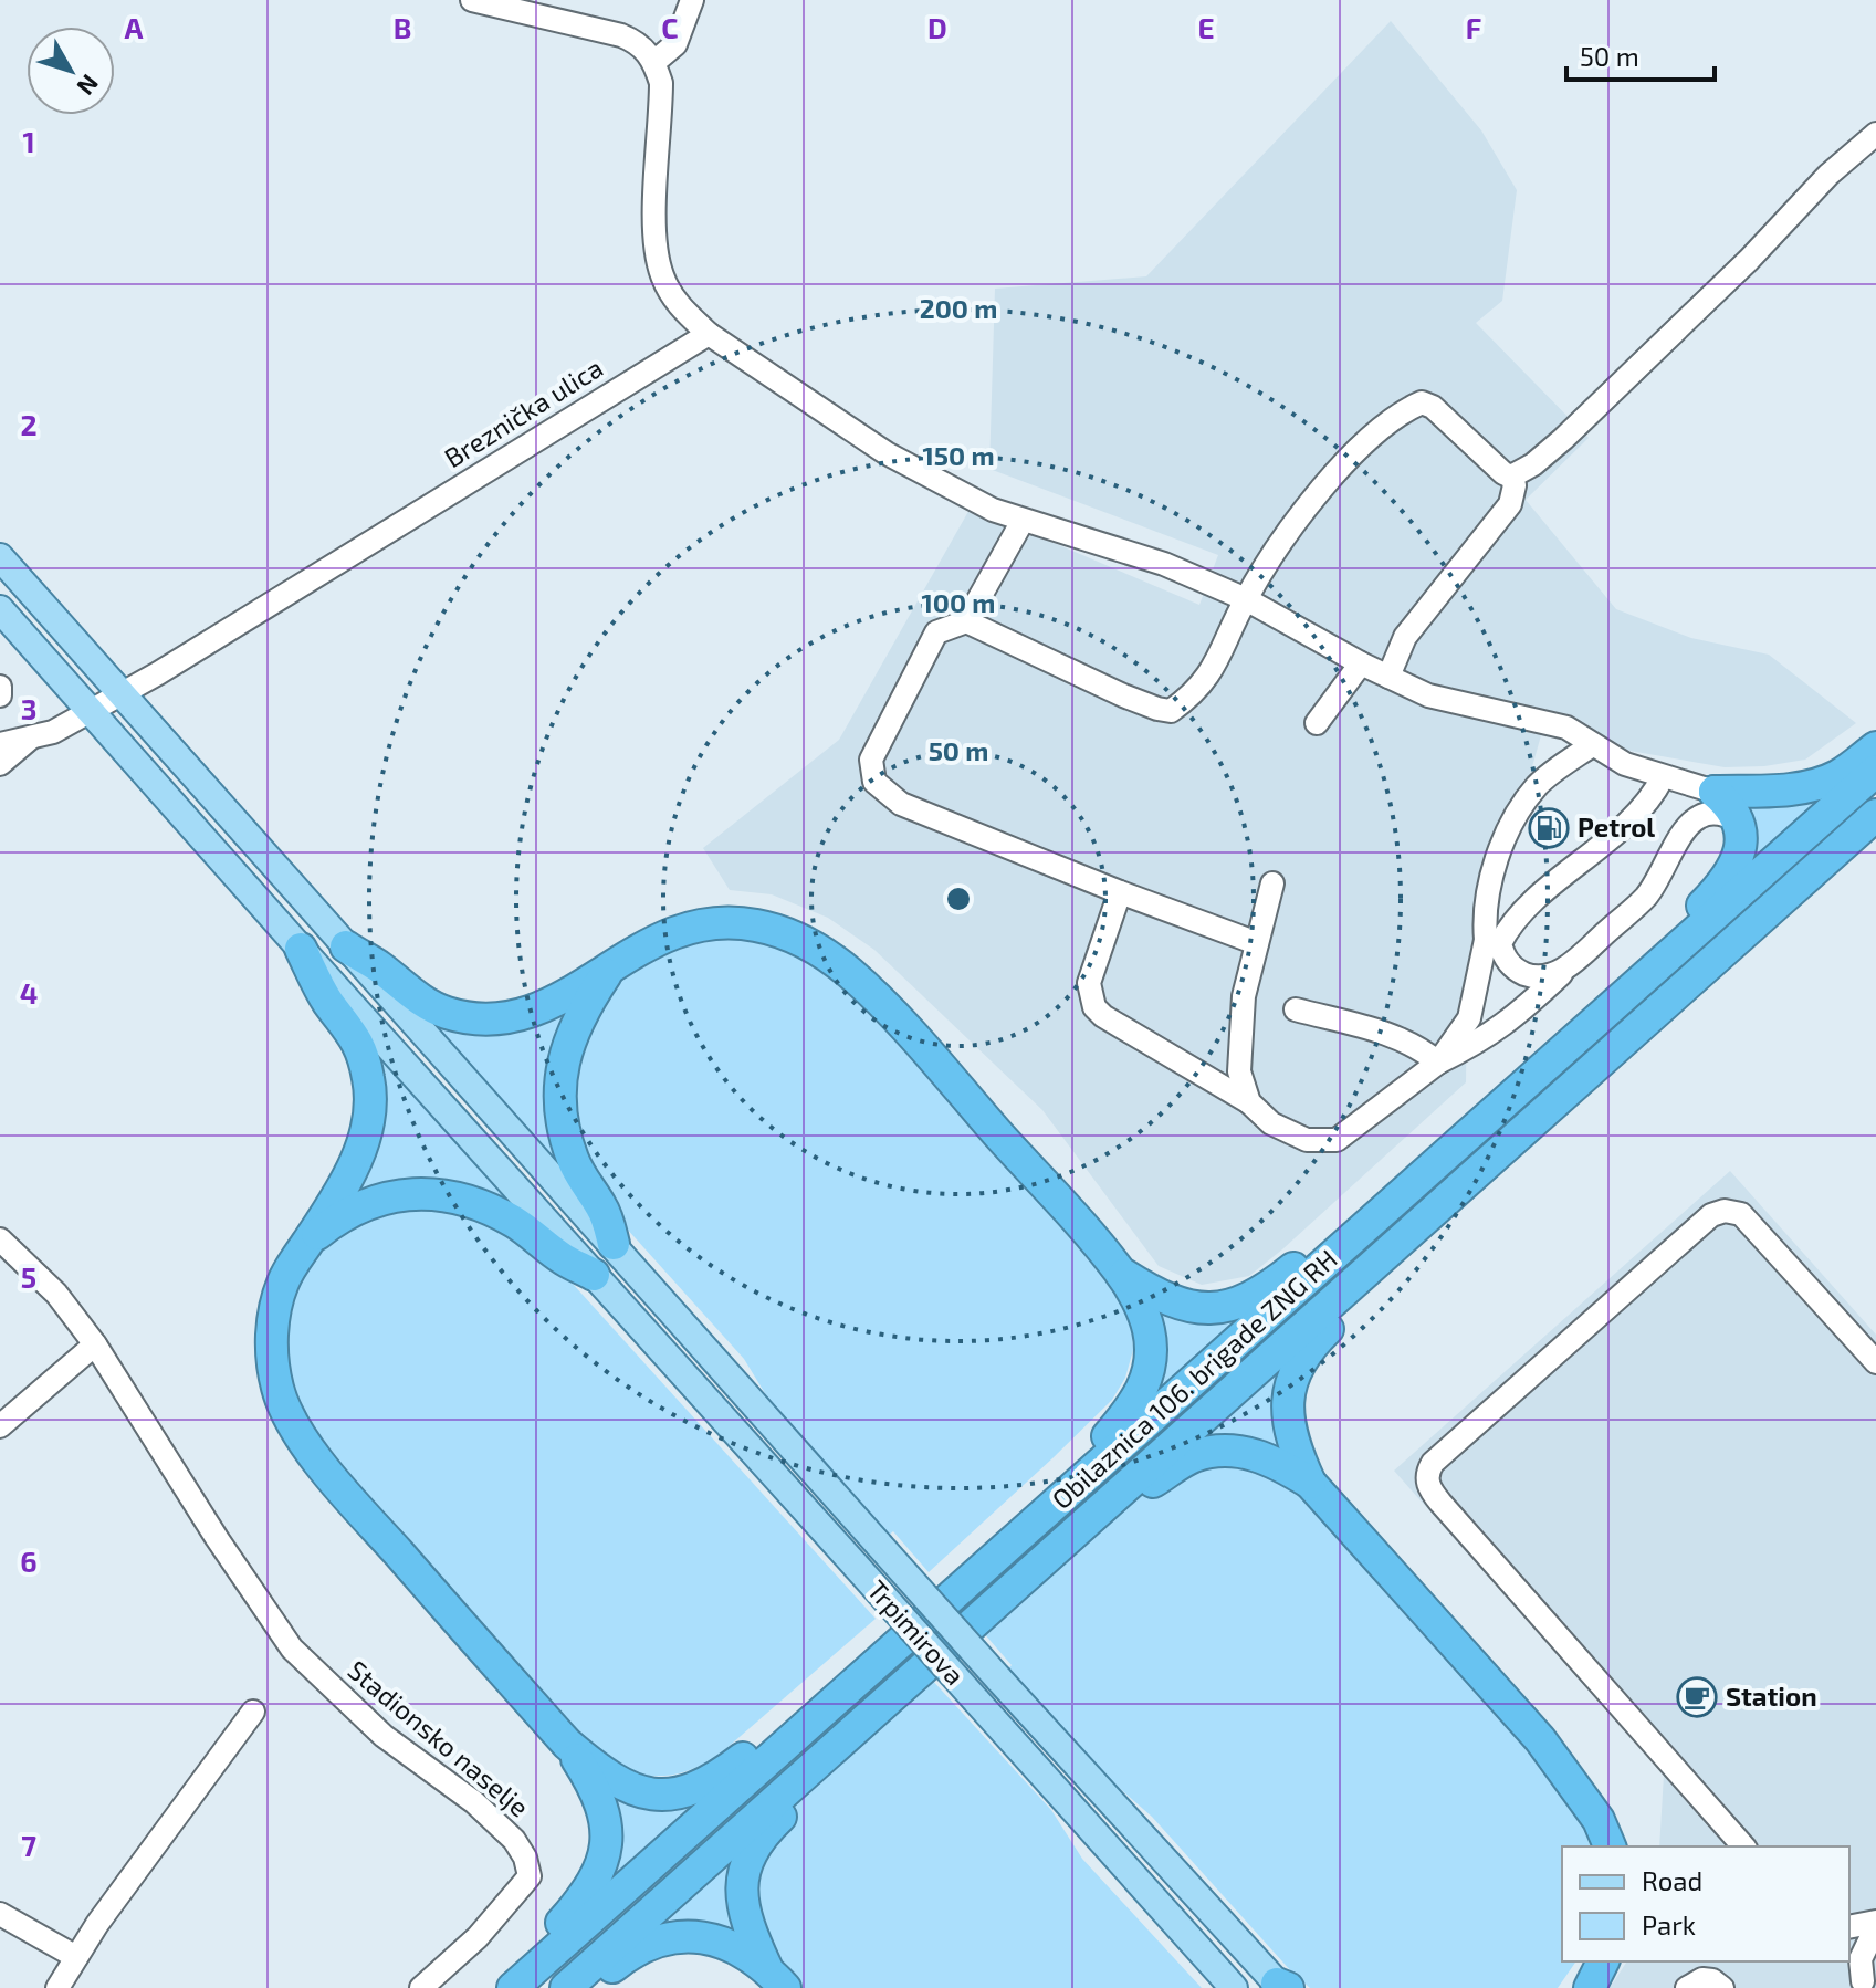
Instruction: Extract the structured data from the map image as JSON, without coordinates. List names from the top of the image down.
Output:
{
  "streets": {
    "highway": ["Obilaznica 106. brigade ZNG RH"],
    "main road": ["Trpimirova"],
    "street": ["Breznička ulica", "Stadionsko naselje"]
  },
  "crossings": [
    ["Breznička ulica", "Trpimirova"]
  ],
  "places": {
    "fuel station": ["Petrol"],
    "cafe": ["Station"]
  },
  "legend": ["Road", "Park"],
  "scale_bar": "50 m",
  "north": "bottom right",
  "grid": {
    "columns": [
      "A",
      "B",
      "C",
      "D",
      "E",
      "F"
    ],
    "rows": [
      "1",
      "2",
      "3",
      "4",
      "5",
      "6",
      "7"
    ]
  },
  "rings": [
    "200 m",
    "150 m",
    "100 m",
    "50 m"
  ]
}
